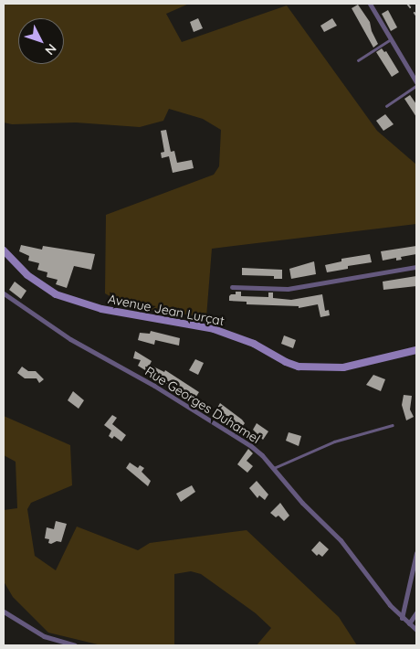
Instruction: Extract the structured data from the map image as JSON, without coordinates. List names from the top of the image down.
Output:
{
  "streets": {
    "main road": ["Avenue Jean Lurçat"],
    "street": ["Rue Georges Duhamel"]
  },
  "north": "bottom right"
}
